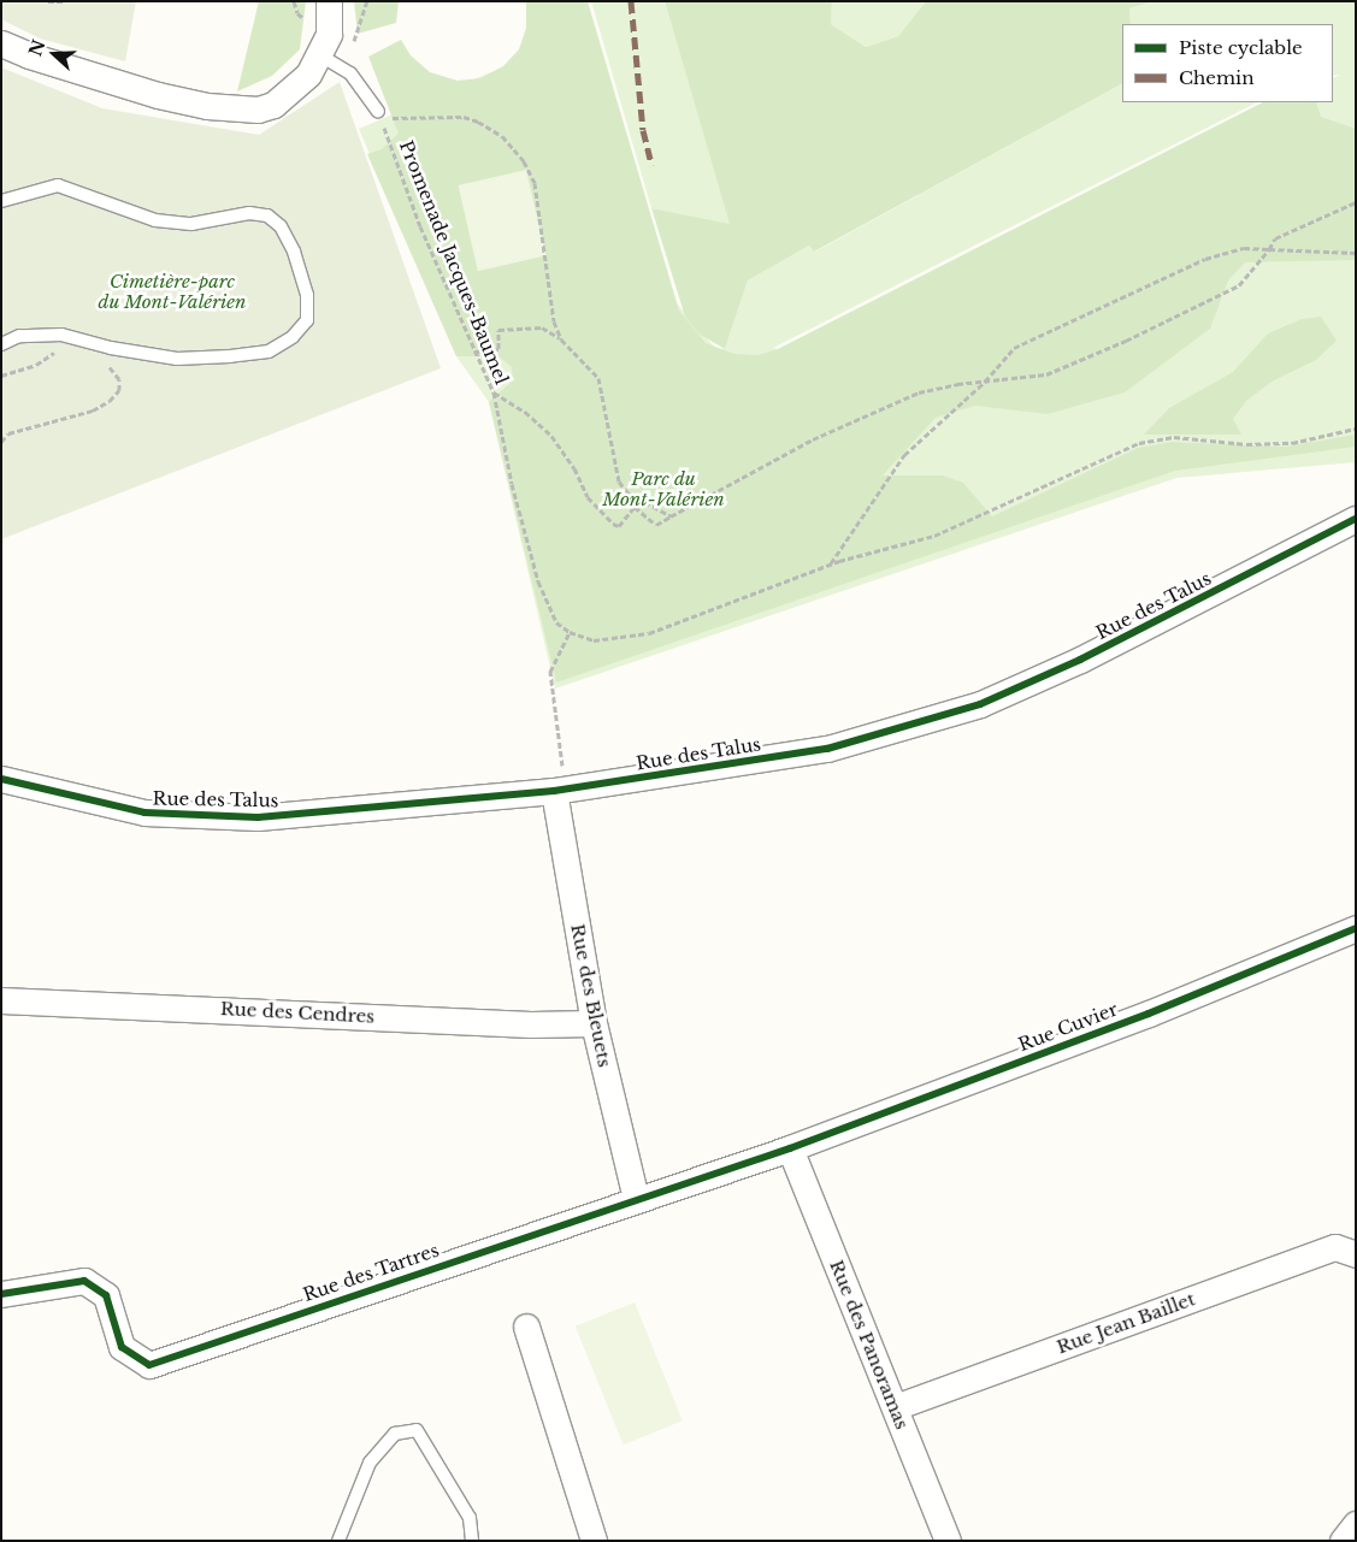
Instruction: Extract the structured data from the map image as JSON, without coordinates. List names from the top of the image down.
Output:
{
  "streets": {
    "street": [
      "Rue des Talus",
      "Rue des Bleuets",
      "Rue des Cendres",
      "Rue Cuvier",
      "Rue des Tartres",
      "Rue Jean Baillet",
      "Rue des Panoramas"
    ],
    "path": ["Promenade Jacques-Baumel"]
  },
  "crossings": [
    ["Rue des Talus", "Rue des Bleuets"],
    ["Rue des Bleuets", "Rue des Cendres"],
    ["Rue des Bleuets", "Rue des Tartres"],
    ["Rue Cuvier", "Rue des Tartres"],
    ["Rue Cuvier", "Rue des Panoramas"],
    ["Rue des Tartres", "Rue des Panoramas"],
    ["Rue Jean Baillet", "Rue des Panoramas"]
  ],
  "parks": ["Cimetière-parc du Mont-Valérien", "Parc du Mont-Valérien"],
  "legend": ["Piste cyclable", "Chemin"],
  "north": "left"
}
